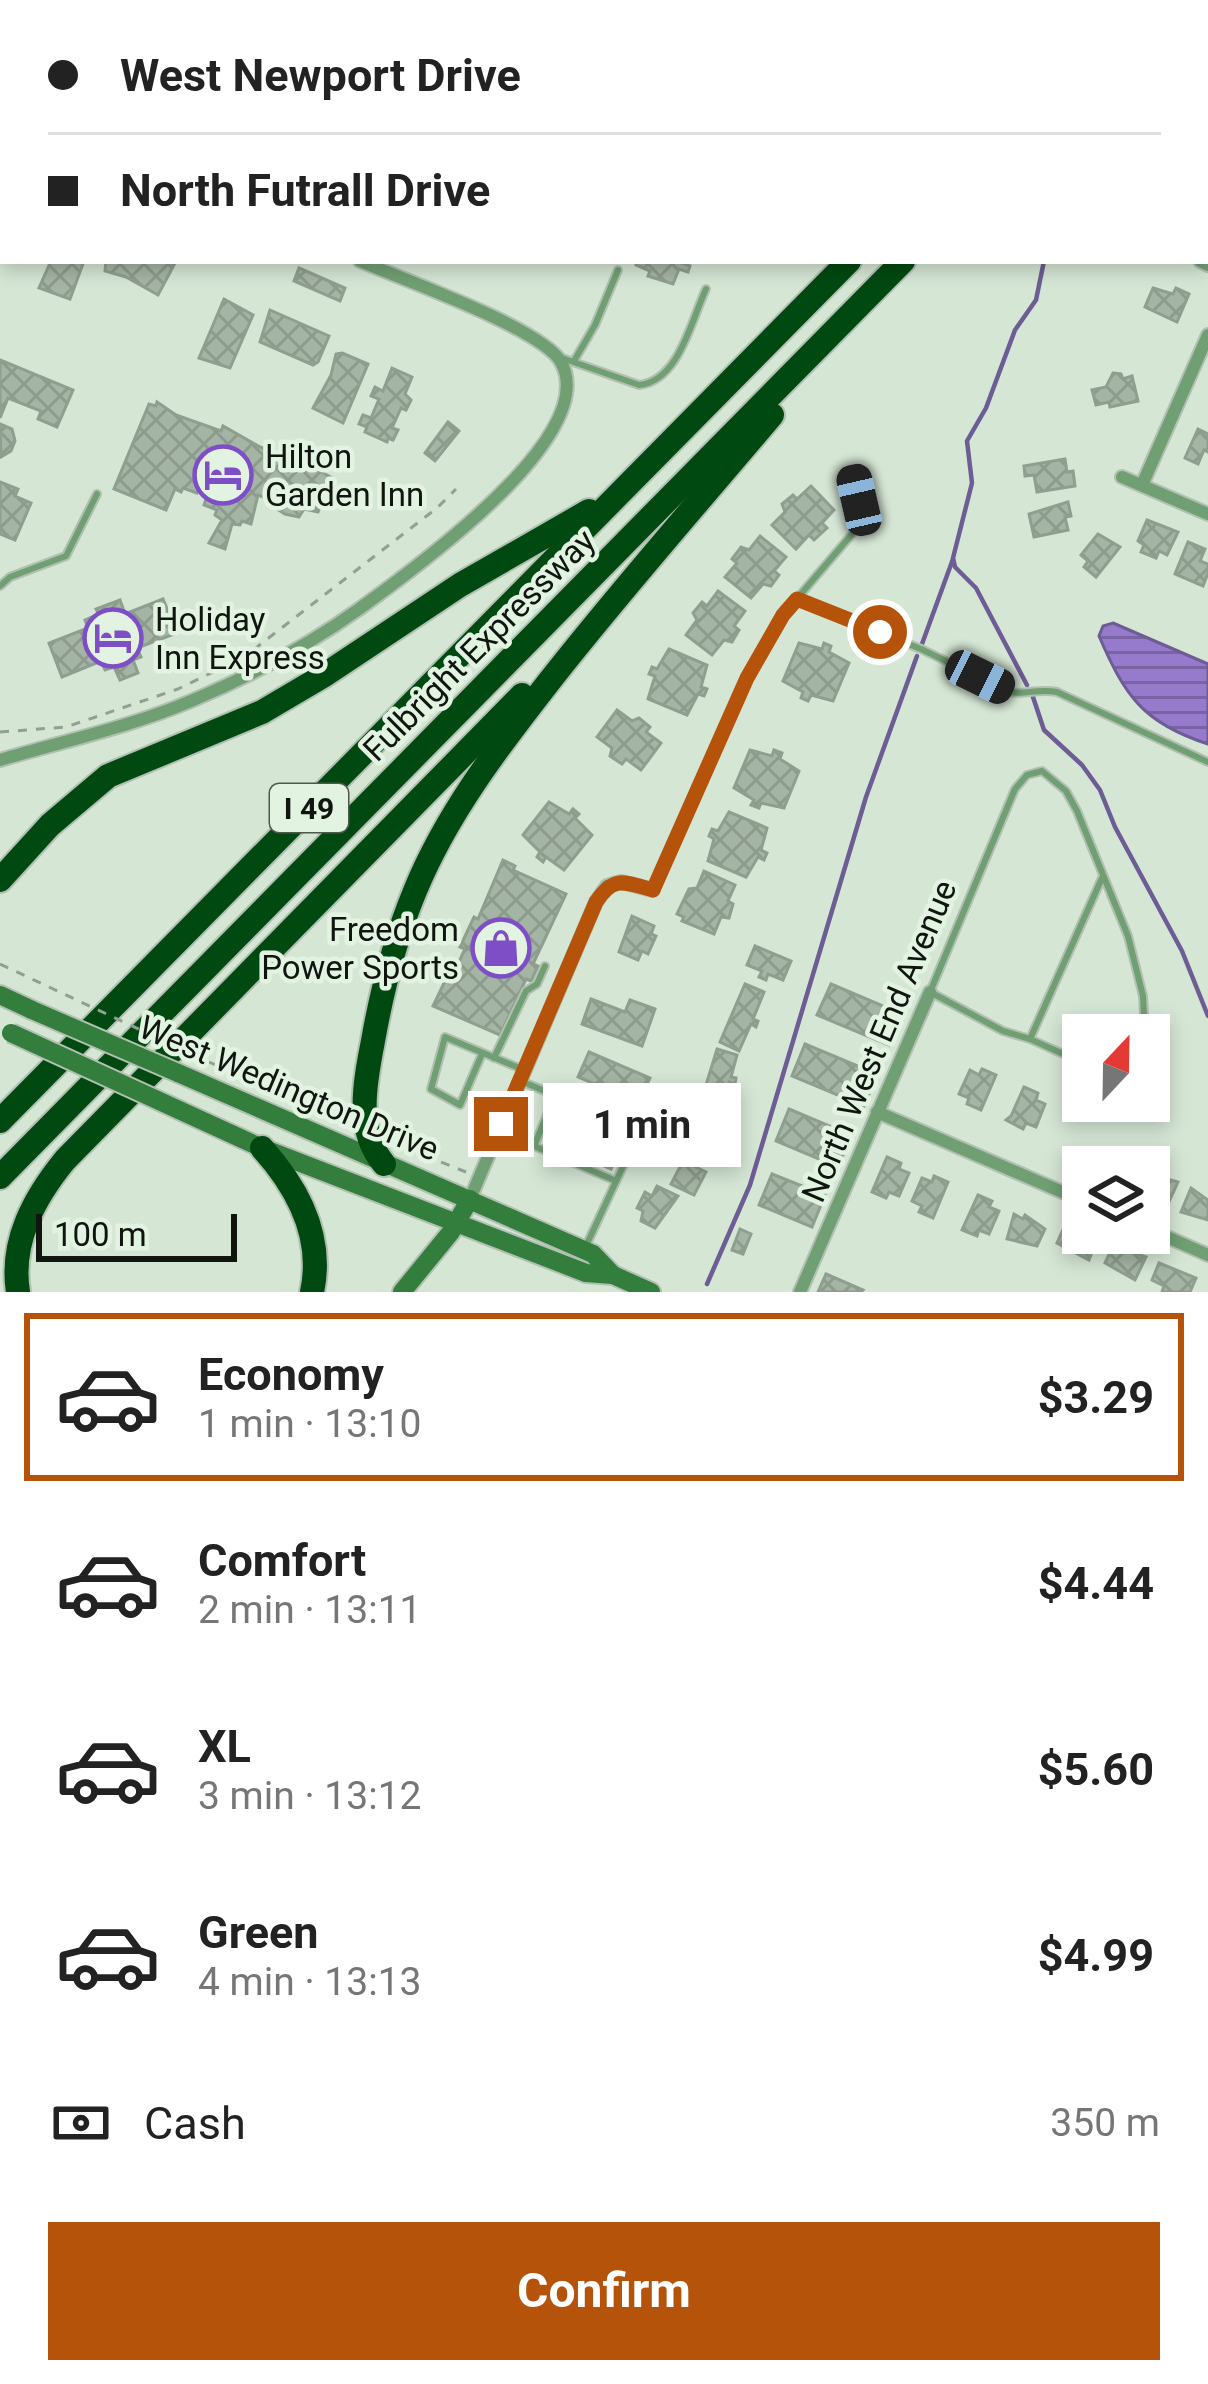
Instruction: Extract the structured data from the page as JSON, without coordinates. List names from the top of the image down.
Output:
{
  "streets": {
    "highway": ["Fulbright Expressway", "I 49"],
    "main road": ["West Wedington Drive"],
    "street": ["North West End Avenue"]
  },
  "places": {
    "hotel": ["Hilton Garden Inn", "Holiday Inn Express"],
    "shop": ["Freedom Power Sports"]
  },
  "scale_bar": "100 m",
  "north": "top",
  "page": {
    "banner": ["West Newport Drive", "North Futrall Drive"],
    "bubble": "1 min",
    "scale": "100 m",
    "list": [
      {
        "name": "Economy",
        "note": "1 min · 13:10",
        "value": "$3.29"
      },
      {
        "name": "Comfort",
        "note": "2 min · 13:11",
        "value": "$4.44"
      },
      {
        "name": "XL",
        "note": "3 min · 13:12",
        "value": "$5.60"
      },
      {
        "name": "Green",
        "note": "4 min · 13:13",
        "value": "$4.99"
      }
    ],
    "pay": ["Cash", "350 m"],
    "buttons": "Confirm"
  }
}
